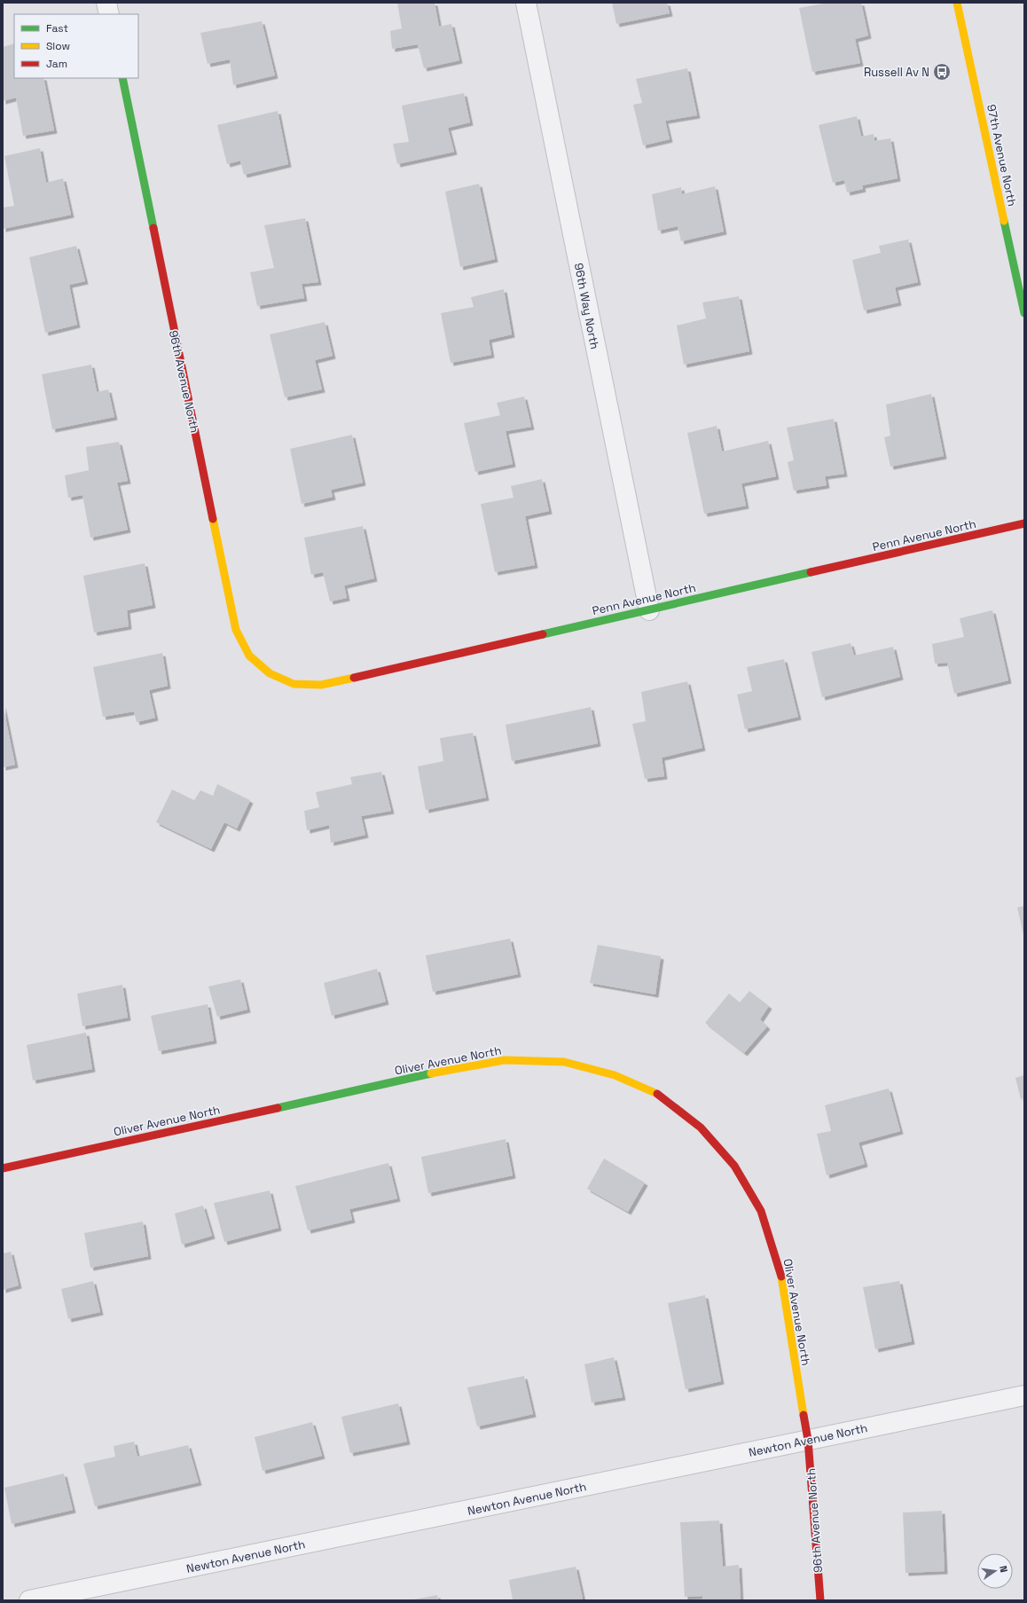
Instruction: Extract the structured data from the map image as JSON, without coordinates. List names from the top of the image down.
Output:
{
  "streets": {
    "street": [
      "97th Avenue North",
      "96th Way North",
      "96th Avenue North",
      "Penn Avenue North",
      "Oliver Avenue North",
      "Newton Avenue North"
    ]
  },
  "crossings": [
    ["96th Way North", "Penn Avenue North"],
    ["96th Avenue North", "Penn Avenue North"],
    ["96th Avenue North", "Oliver Avenue North"],
    ["96th Avenue North", "Newton Avenue North"],
    ["Oliver Avenue North", "Newton Avenue North"]
  ],
  "places": {
    "bus stop": ["Russell Av N"]
  },
  "legend": ["Fast", "Slow", "Jam"],
  "north": "right"
}
